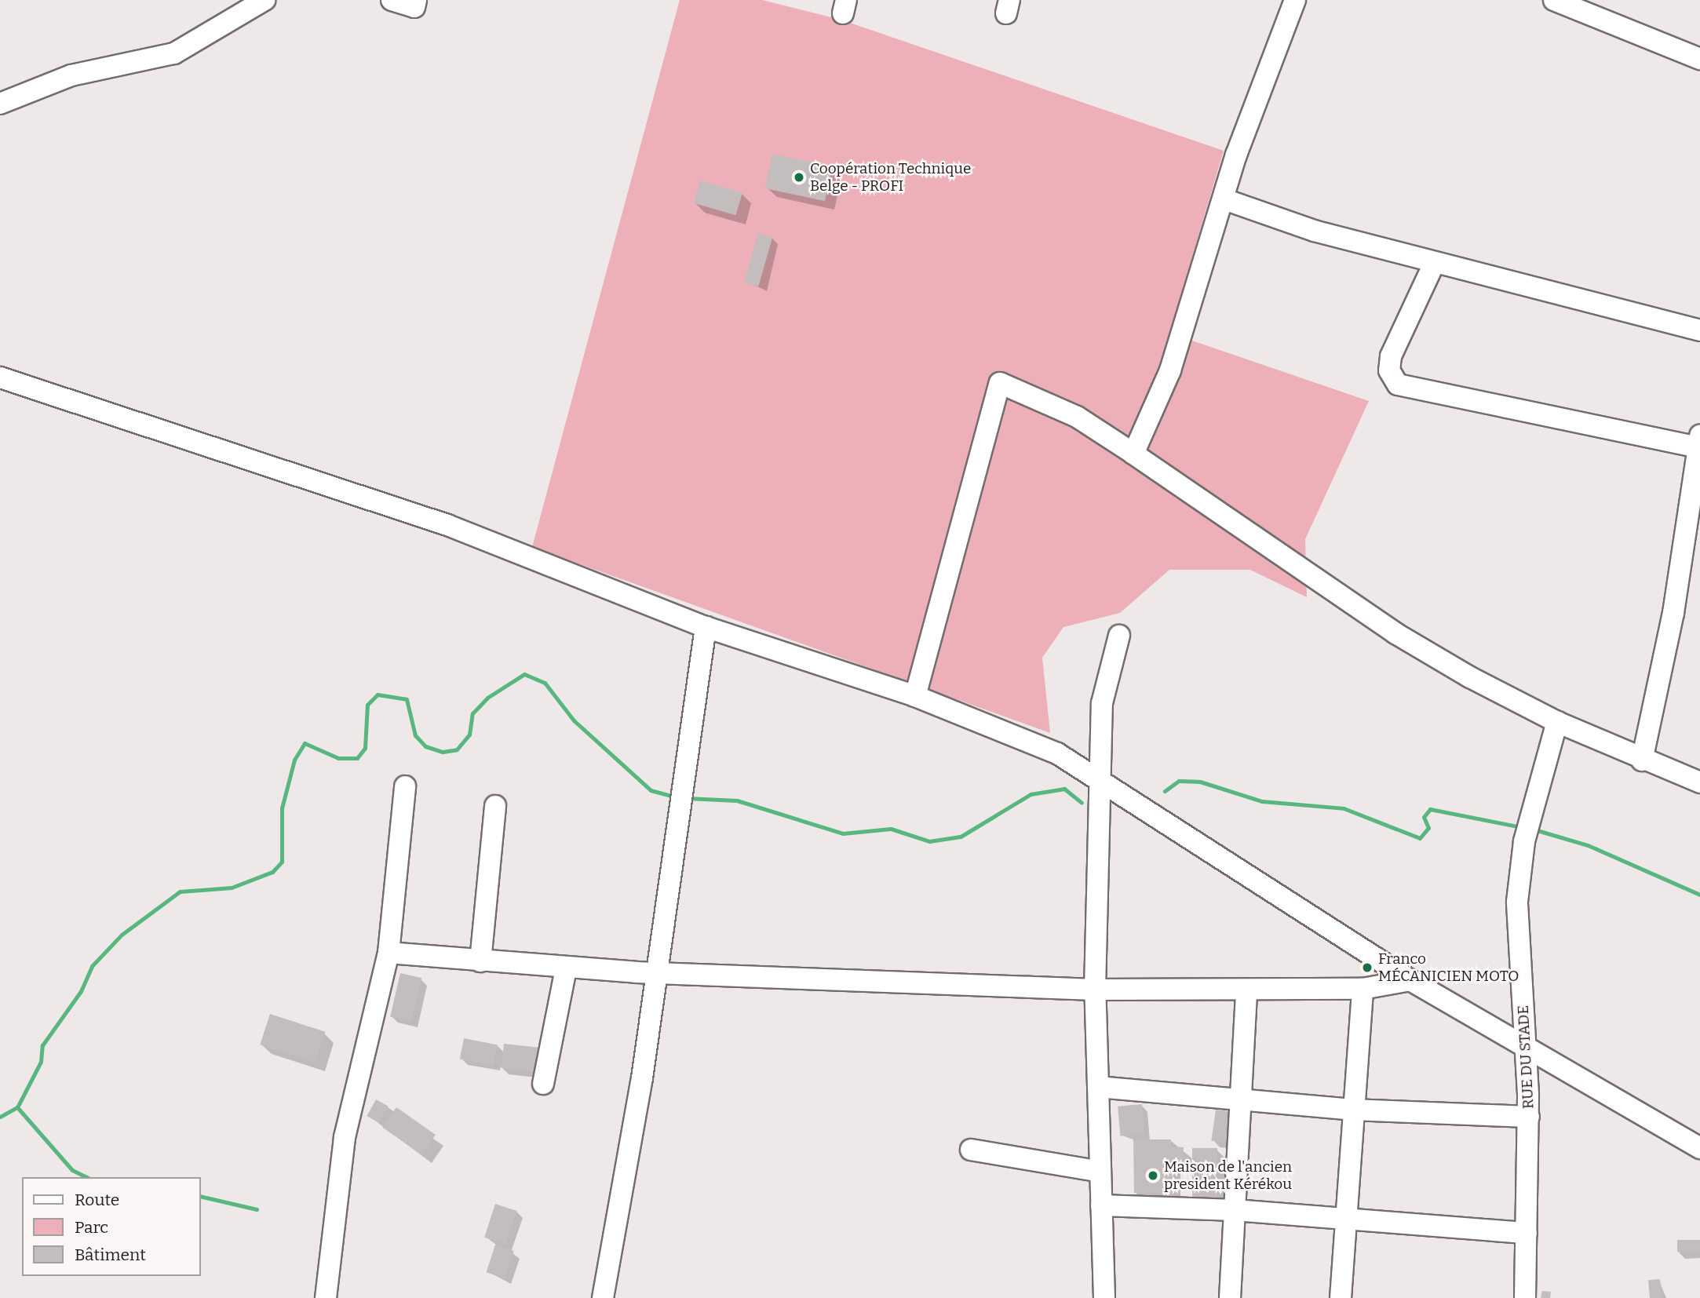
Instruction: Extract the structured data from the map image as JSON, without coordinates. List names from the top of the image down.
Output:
{
  "streets": {
    "street": ["RUE DU STADE"]
  },
  "places": ["Coopération Technique Belge - PROFI", "Franco MÉCANICIEN MOTO", "Maison de l'ancien president Kérékou"],
  "legend": ["Route", "Parc", "Bâtiment"]
}
